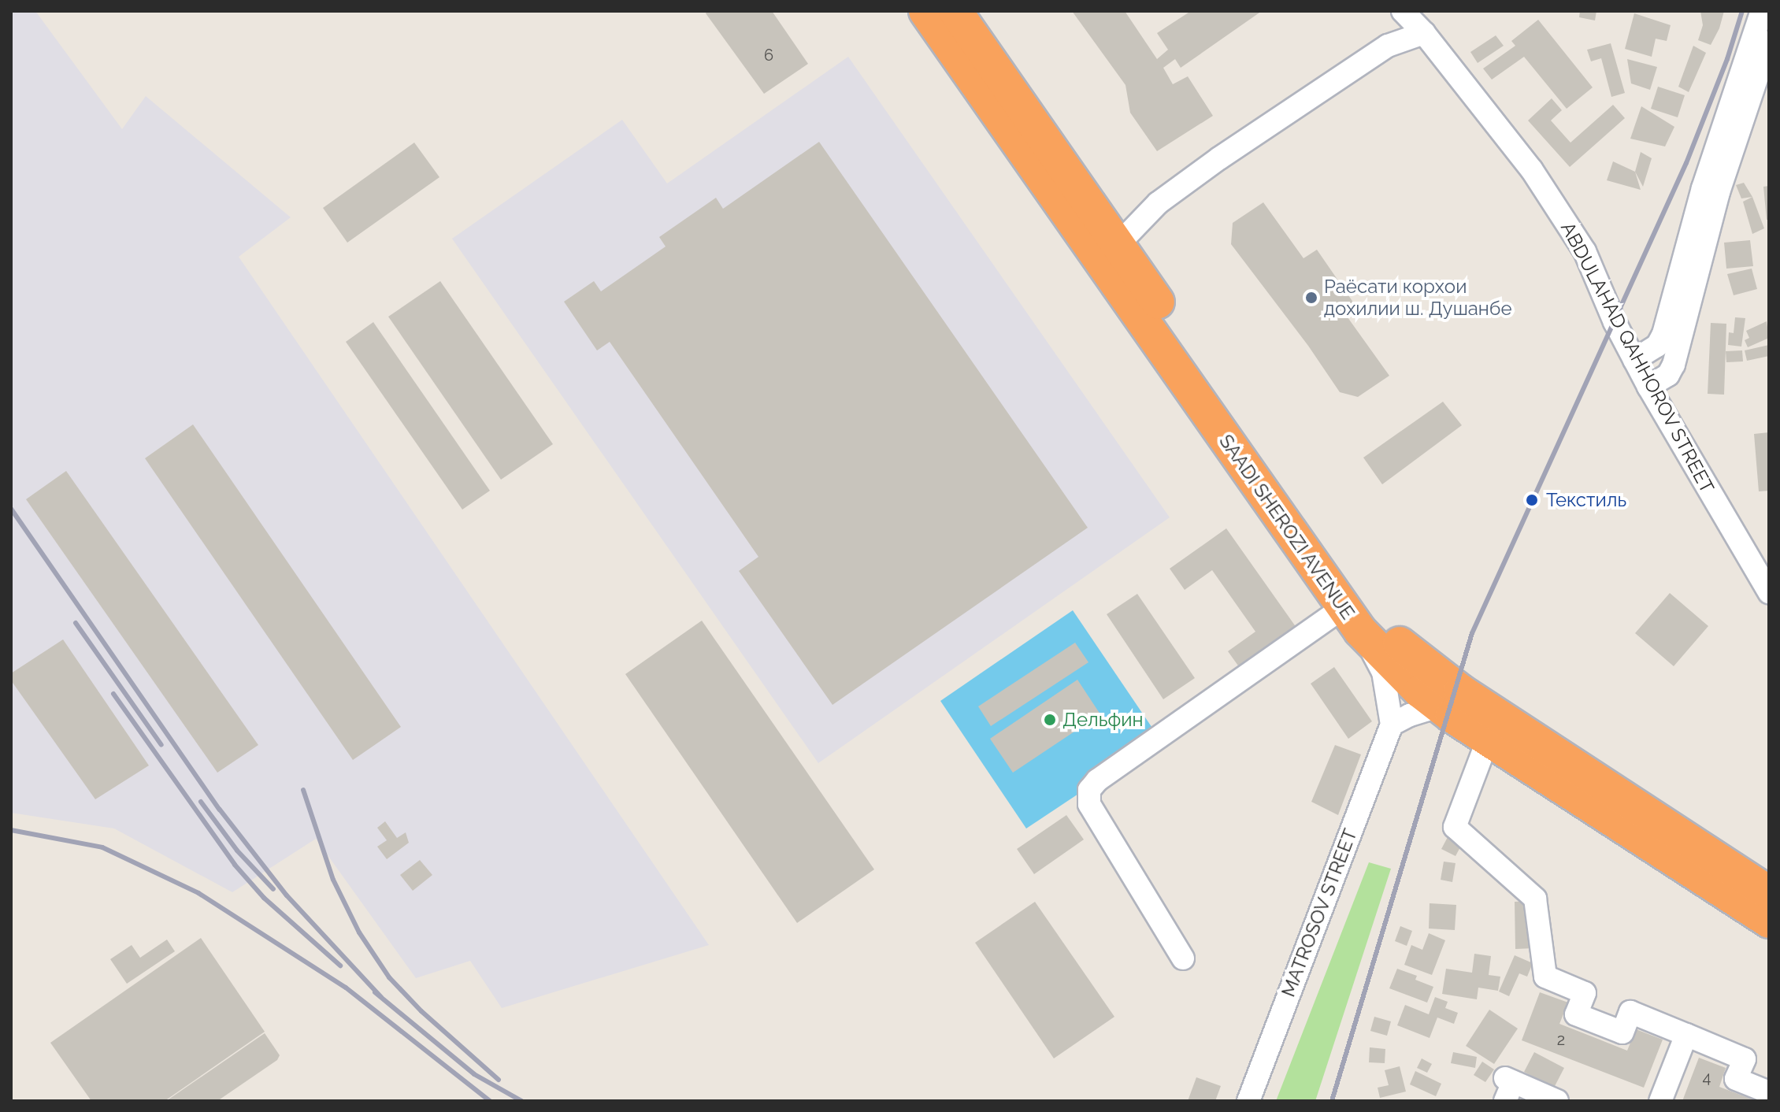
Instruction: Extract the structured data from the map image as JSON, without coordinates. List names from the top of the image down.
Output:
{
  "streets": {
    "highway": ["SAADI SHEROZI AVENUE"],
    "street": ["ABDULAHAD QAHHOROV STREET", "MATROSOV STREET"]
  },
  "places": ["Раёсати корхои дохилии ш. Душанбе", "Текстиль", "Дельфин"],
  "house_numbers": ["6", "2", "4"]
}
